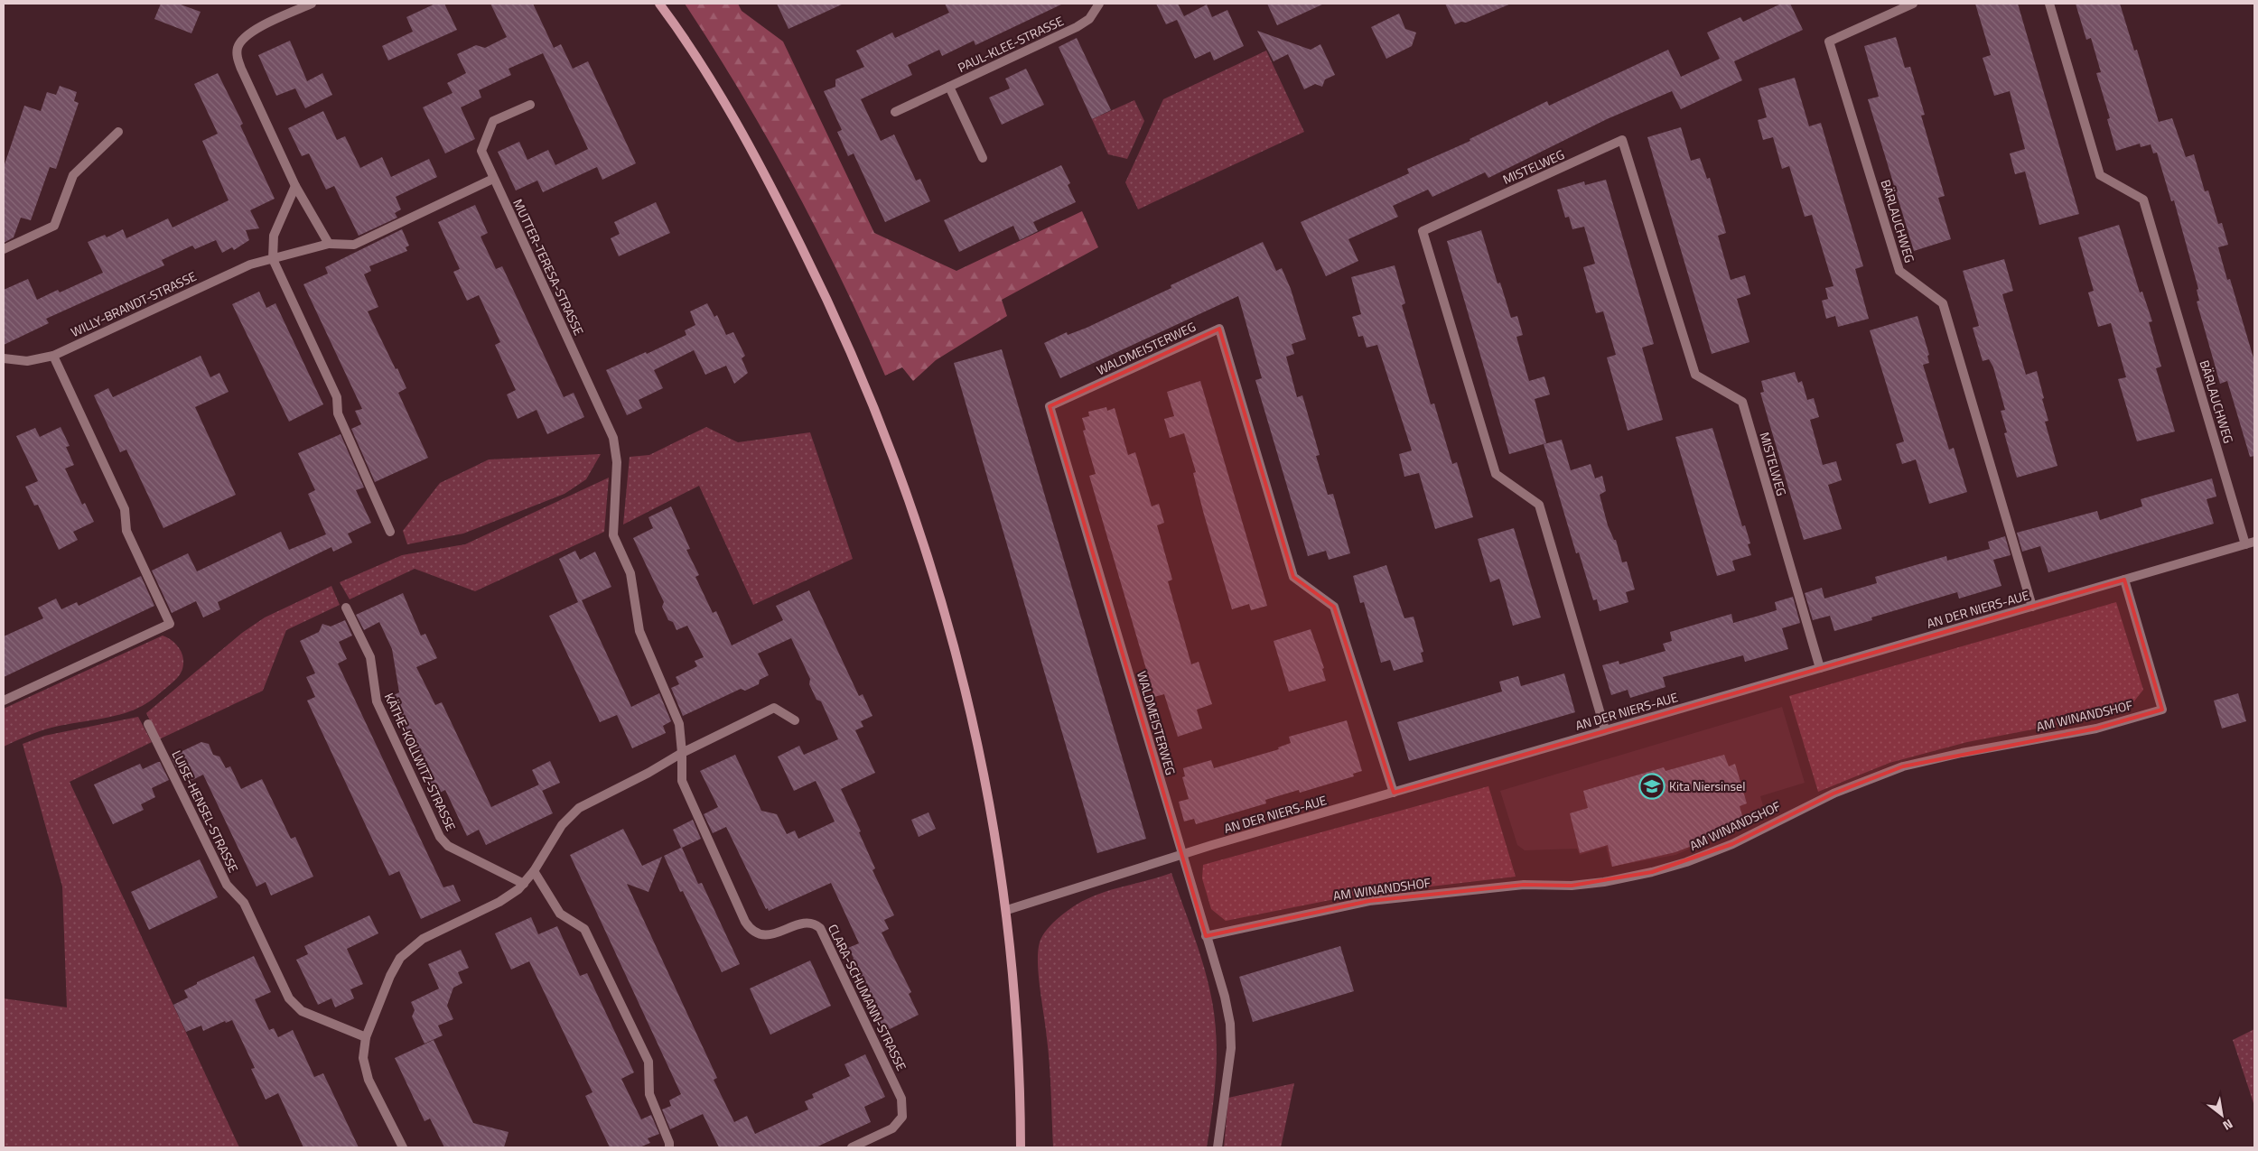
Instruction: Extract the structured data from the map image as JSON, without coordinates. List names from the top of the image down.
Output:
{
  "streets": {
    "street": [
      "PAUL-KLEE-STRASSE",
      "MISTELWEG",
      "BÄRLAUCHWEG",
      "MUTTER-TERESA-STRASSE",
      "WILLY-BRANDT-STRASSE",
      "WALDMEISTERWEG",
      "AN DER NIERS-AUE",
      "AM WINANDSHOF",
      "KÄTHE-KOLLWITZ-STRASSE",
      "LUISE-HENSEL-STRASSE",
      "CLARA-SCHUMANN-STRASSE"
    ]
  },
  "crossings": [
    ["MISTELWEG", "AN DER NIERS-AUE"],
    ["BÄRLAUCHWEG", "AN DER NIERS-AUE"],
    ["MUTTER-TERESA-STRASSE", "WILLY-BRANDT-STRASSE"],
    ["MUTTER-TERESA-STRASSE", "CLARA-SCHUMANN-STRASSE"],
    ["WALDMEISTERWEG", "AN DER NIERS-AUE"],
    ["AN DER NIERS-AUE", "AM WINANDSHOF"]
  ],
  "places": {
    "school or university": ["Kita Niersinsel"]
  },
  "north": "bottom right"
}
